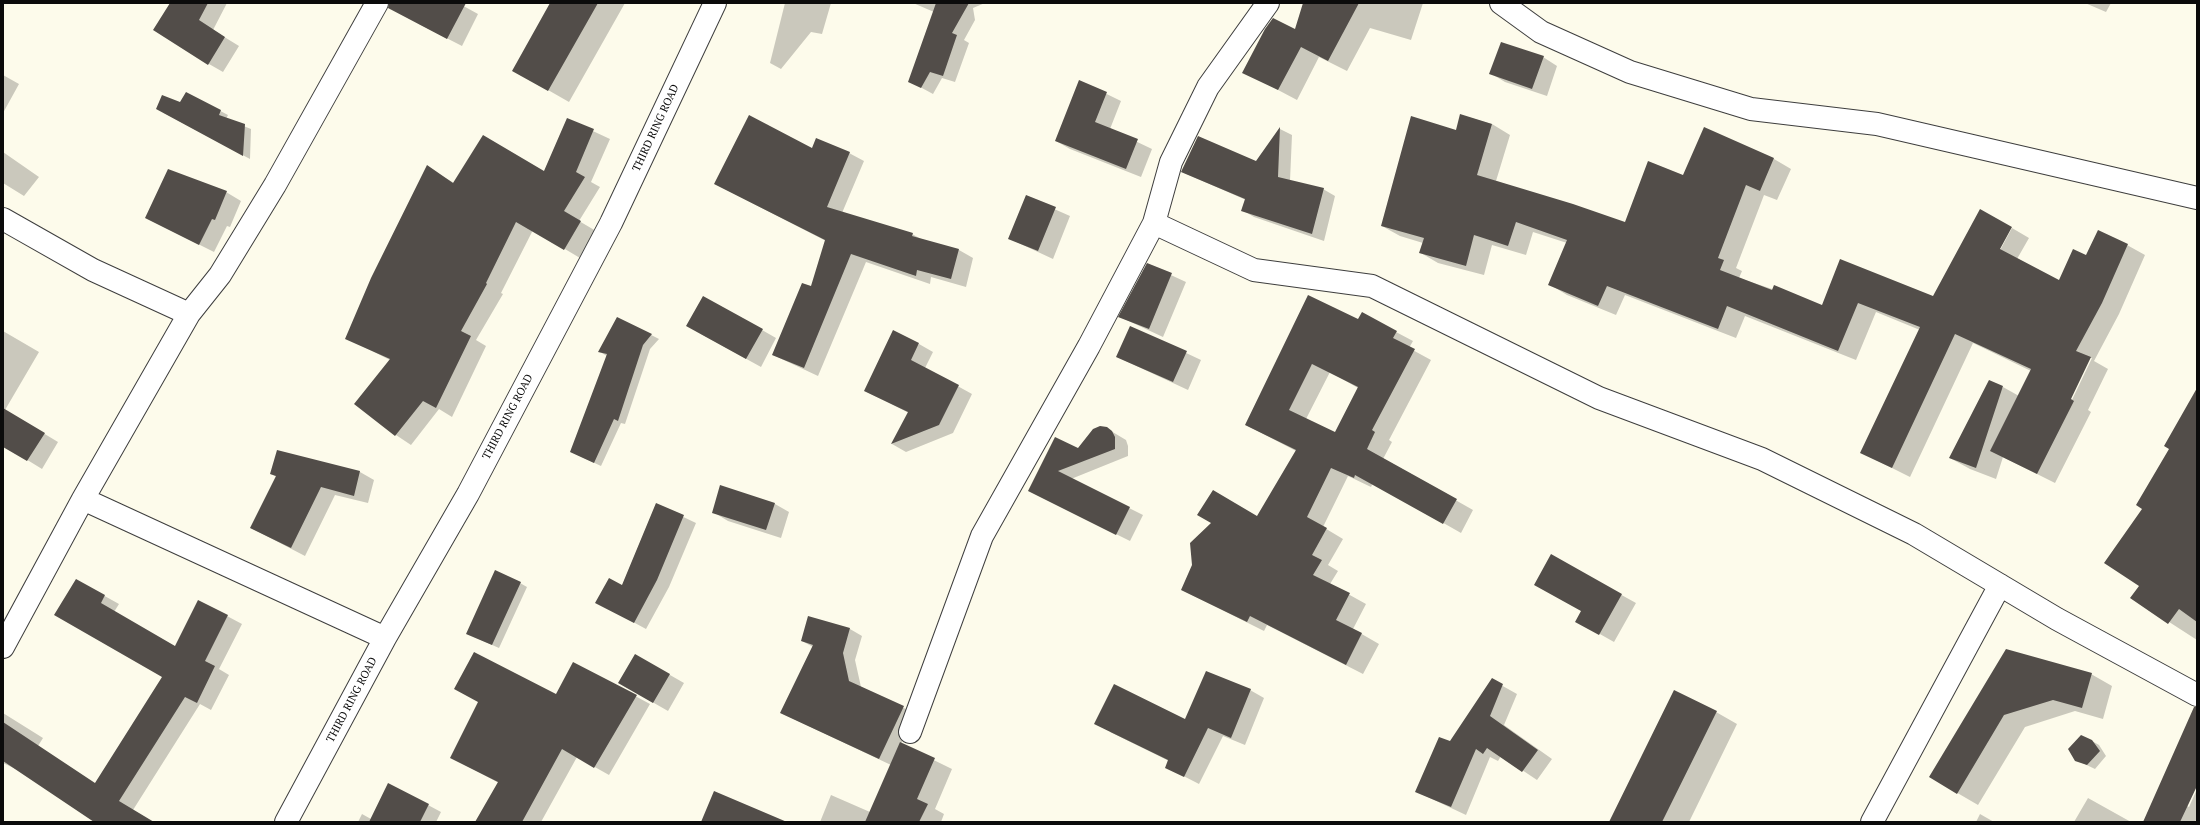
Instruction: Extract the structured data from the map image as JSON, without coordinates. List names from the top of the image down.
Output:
{
  "streets": {
    "street": ["THIRD RING ROAD"]
  }
}
